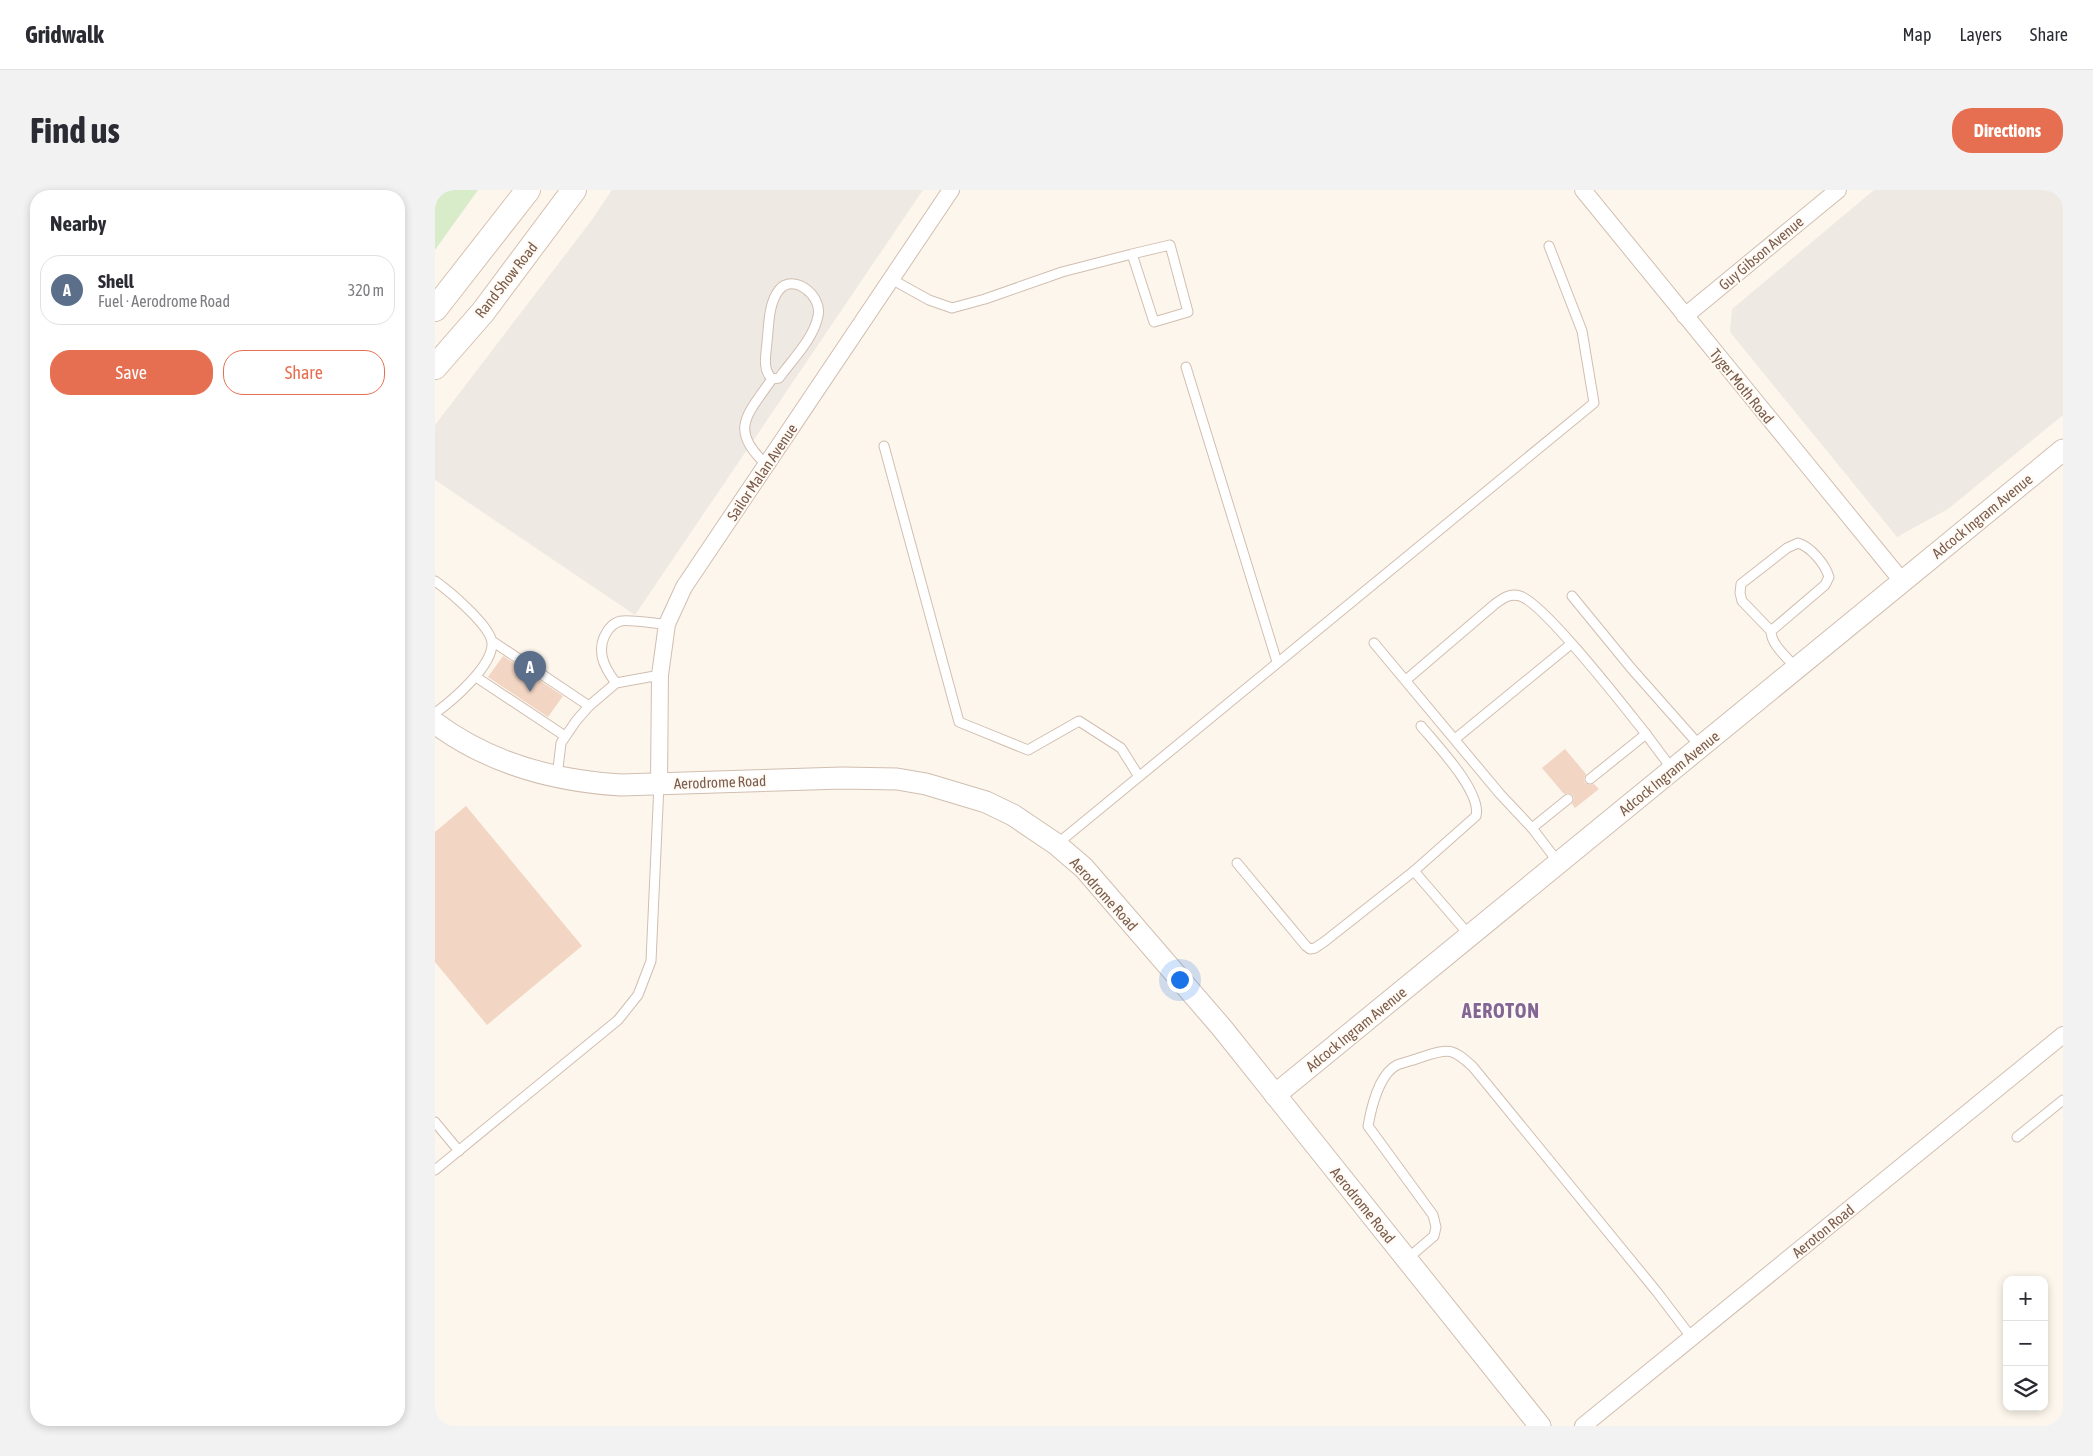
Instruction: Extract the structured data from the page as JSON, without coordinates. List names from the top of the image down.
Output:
{
  "streets": {
    "main road": ["Rand Show Road"],
    "street": [
      "Guy Gibson Avenue",
      "Tyger Moth Road",
      "Sailor Malan Avenue",
      "Adcock Ingram Avenue",
      "Aerodrome Road",
      "Aeroton Road"
    ]
  },
  "crossings": [
    ["Guy Gibson Avenue", "Tyger Moth Road"],
    ["Tyger Moth Road", "Adcock Ingram Avenue"],
    ["Sailor Malan Avenue", "Aerodrome Road"],
    ["Adcock Ingram Avenue", "Aerodrome Road"]
  ],
  "districts": ["AEROTON"],
  "page": {
    "header": "Gridwalk",
    "nav": ["Map", "Layers", "Share"],
    "buttons": [
      "Directions",
      ["Save", "Share"]
    ],
    "title": "Find us",
    "heading": "Nearby",
    "list": [
      {
        "mark": "A",
        "name": "Shell",
        "note": "Fuel · Aerodrome Road",
        "value": "320 m"
      }
    ],
    "pins": "A",
    "map_buttons": ["+", "−"]
  }
}
